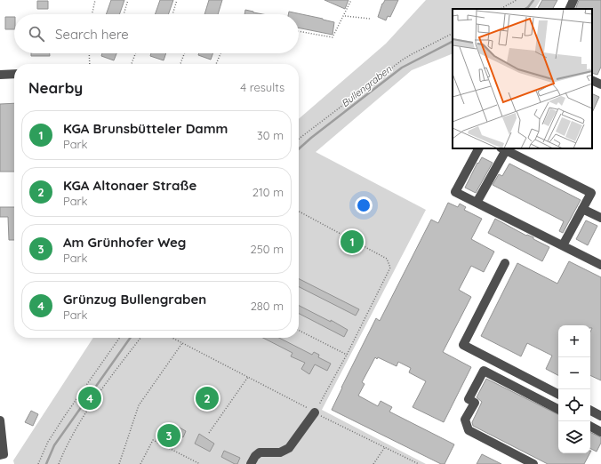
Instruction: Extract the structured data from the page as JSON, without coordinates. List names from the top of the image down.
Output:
{
  "water": ["Bullengraben"],
  "page": {
    "search": "Search here",
    "heading": ["Nearby", "4 results"],
    "list": [
      {
        "mark": "1",
        "name": "KGA Brunsbütteler Damm",
        "note": "Park",
        "value": "30 m"
      },
      {
        "mark": "2",
        "name": "KGA Altonaer Straße",
        "note": "Park",
        "value": "210 m"
      },
      {
        "mark": "3",
        "name": "Am Grünhofer Weg",
        "note": "Park",
        "value": "250 m"
      },
      {
        "mark": "4",
        "name": "Grünzug Bullengraben",
        "note": "Park",
        "value": "280 m"
      }
    ],
    "pins": [
      "1",
      "2",
      "4",
      "3"
    ],
    "map_buttons": ["+", "−"]
  }
}
